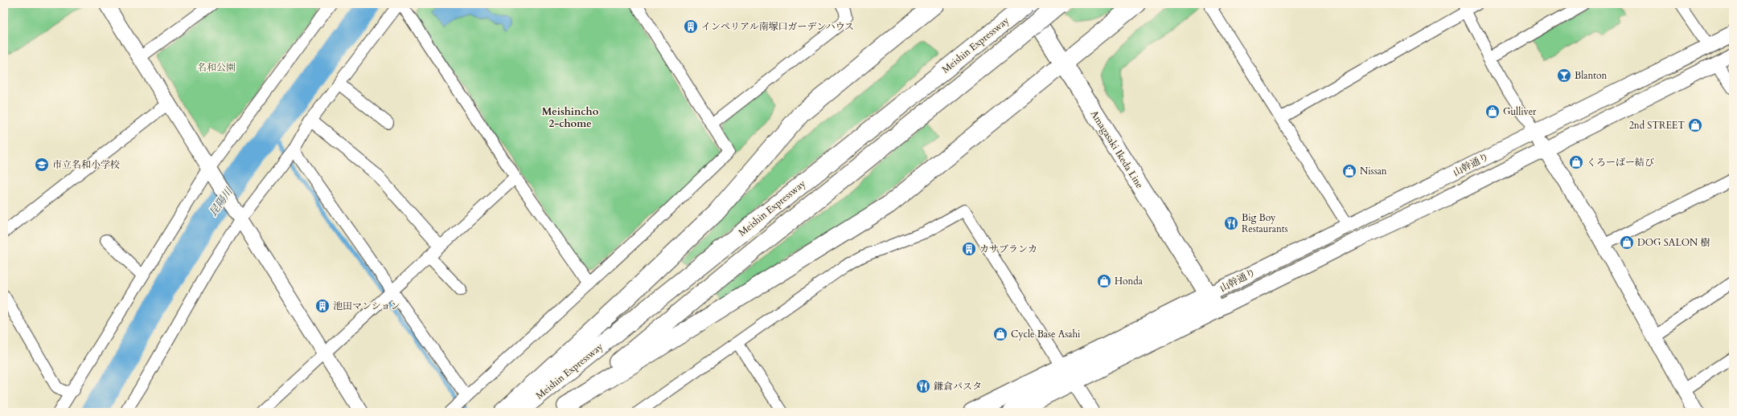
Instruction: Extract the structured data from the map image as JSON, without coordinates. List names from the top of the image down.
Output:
{
  "streets": {
    "main road": ["Meishin Expressway", "Amagasaki Ikeda Line"],
    "street": ["山幹通り"]
  },
  "crossings": [
    ["Meishin Expressway", "Amagasaki Ikeda Line"],
    ["Amagasaki Ikeda Line", "山幹通り"]
  ],
  "districts": ["Meishincho 2-chome"],
  "water": ["昆陽川"],
  "parks": ["名和公園"],
  "places": {
    "building": ["インペリアル南塚口ガーデンハウス", "カサブランカ", "池田マンション"],
    "bar": ["Blanton"],
    "shop": [
      "Gulliver",
      "2nd STREET",
      "くろーばー結び",
      "Nissan",
      "DOG SALON 樹",
      "Honda",
      "Cycle Base Asahi"
    ],
    "school or university": ["市立名和小学校"],
    "restaurant": ["Big Boy Restaurants", "鎌倉パスタ"]
  }
}
